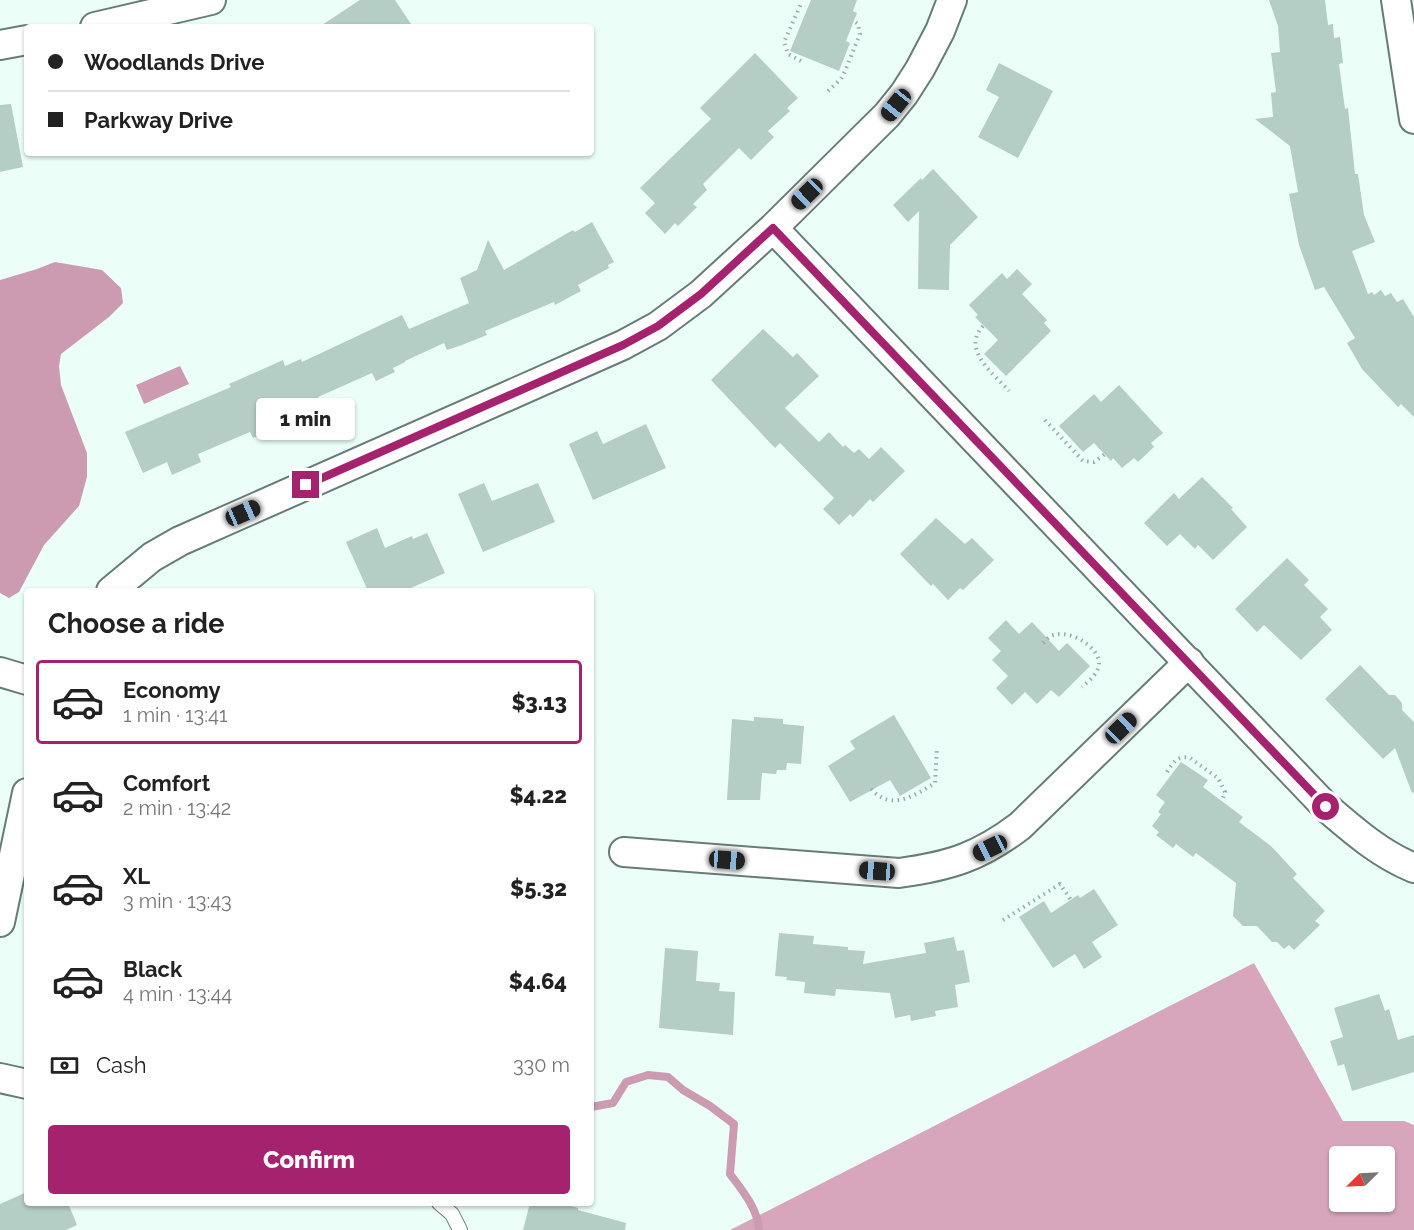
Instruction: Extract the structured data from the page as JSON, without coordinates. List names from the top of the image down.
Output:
{
  "north": "bottom left",
  "page": {
    "banner": ["Woodlands Drive", "Parkway Drive"],
    "bubble": "1 min",
    "heading": "Choose a ride",
    "list": [
      {
        "name": "Economy",
        "note": "1 min · 13:41",
        "value": "$3.13"
      },
      {
        "name": "Comfort",
        "note": "2 min · 13:42",
        "value": "$4.22"
      },
      {
        "name": "XL",
        "note": "3 min · 13:43",
        "value": "$5.32"
      },
      {
        "name": "Black",
        "note": "4 min · 13:44",
        "value": "$4.64"
      }
    ],
    "pay": ["Cash", "330 m"],
    "buttons": "Confirm"
  }
}
